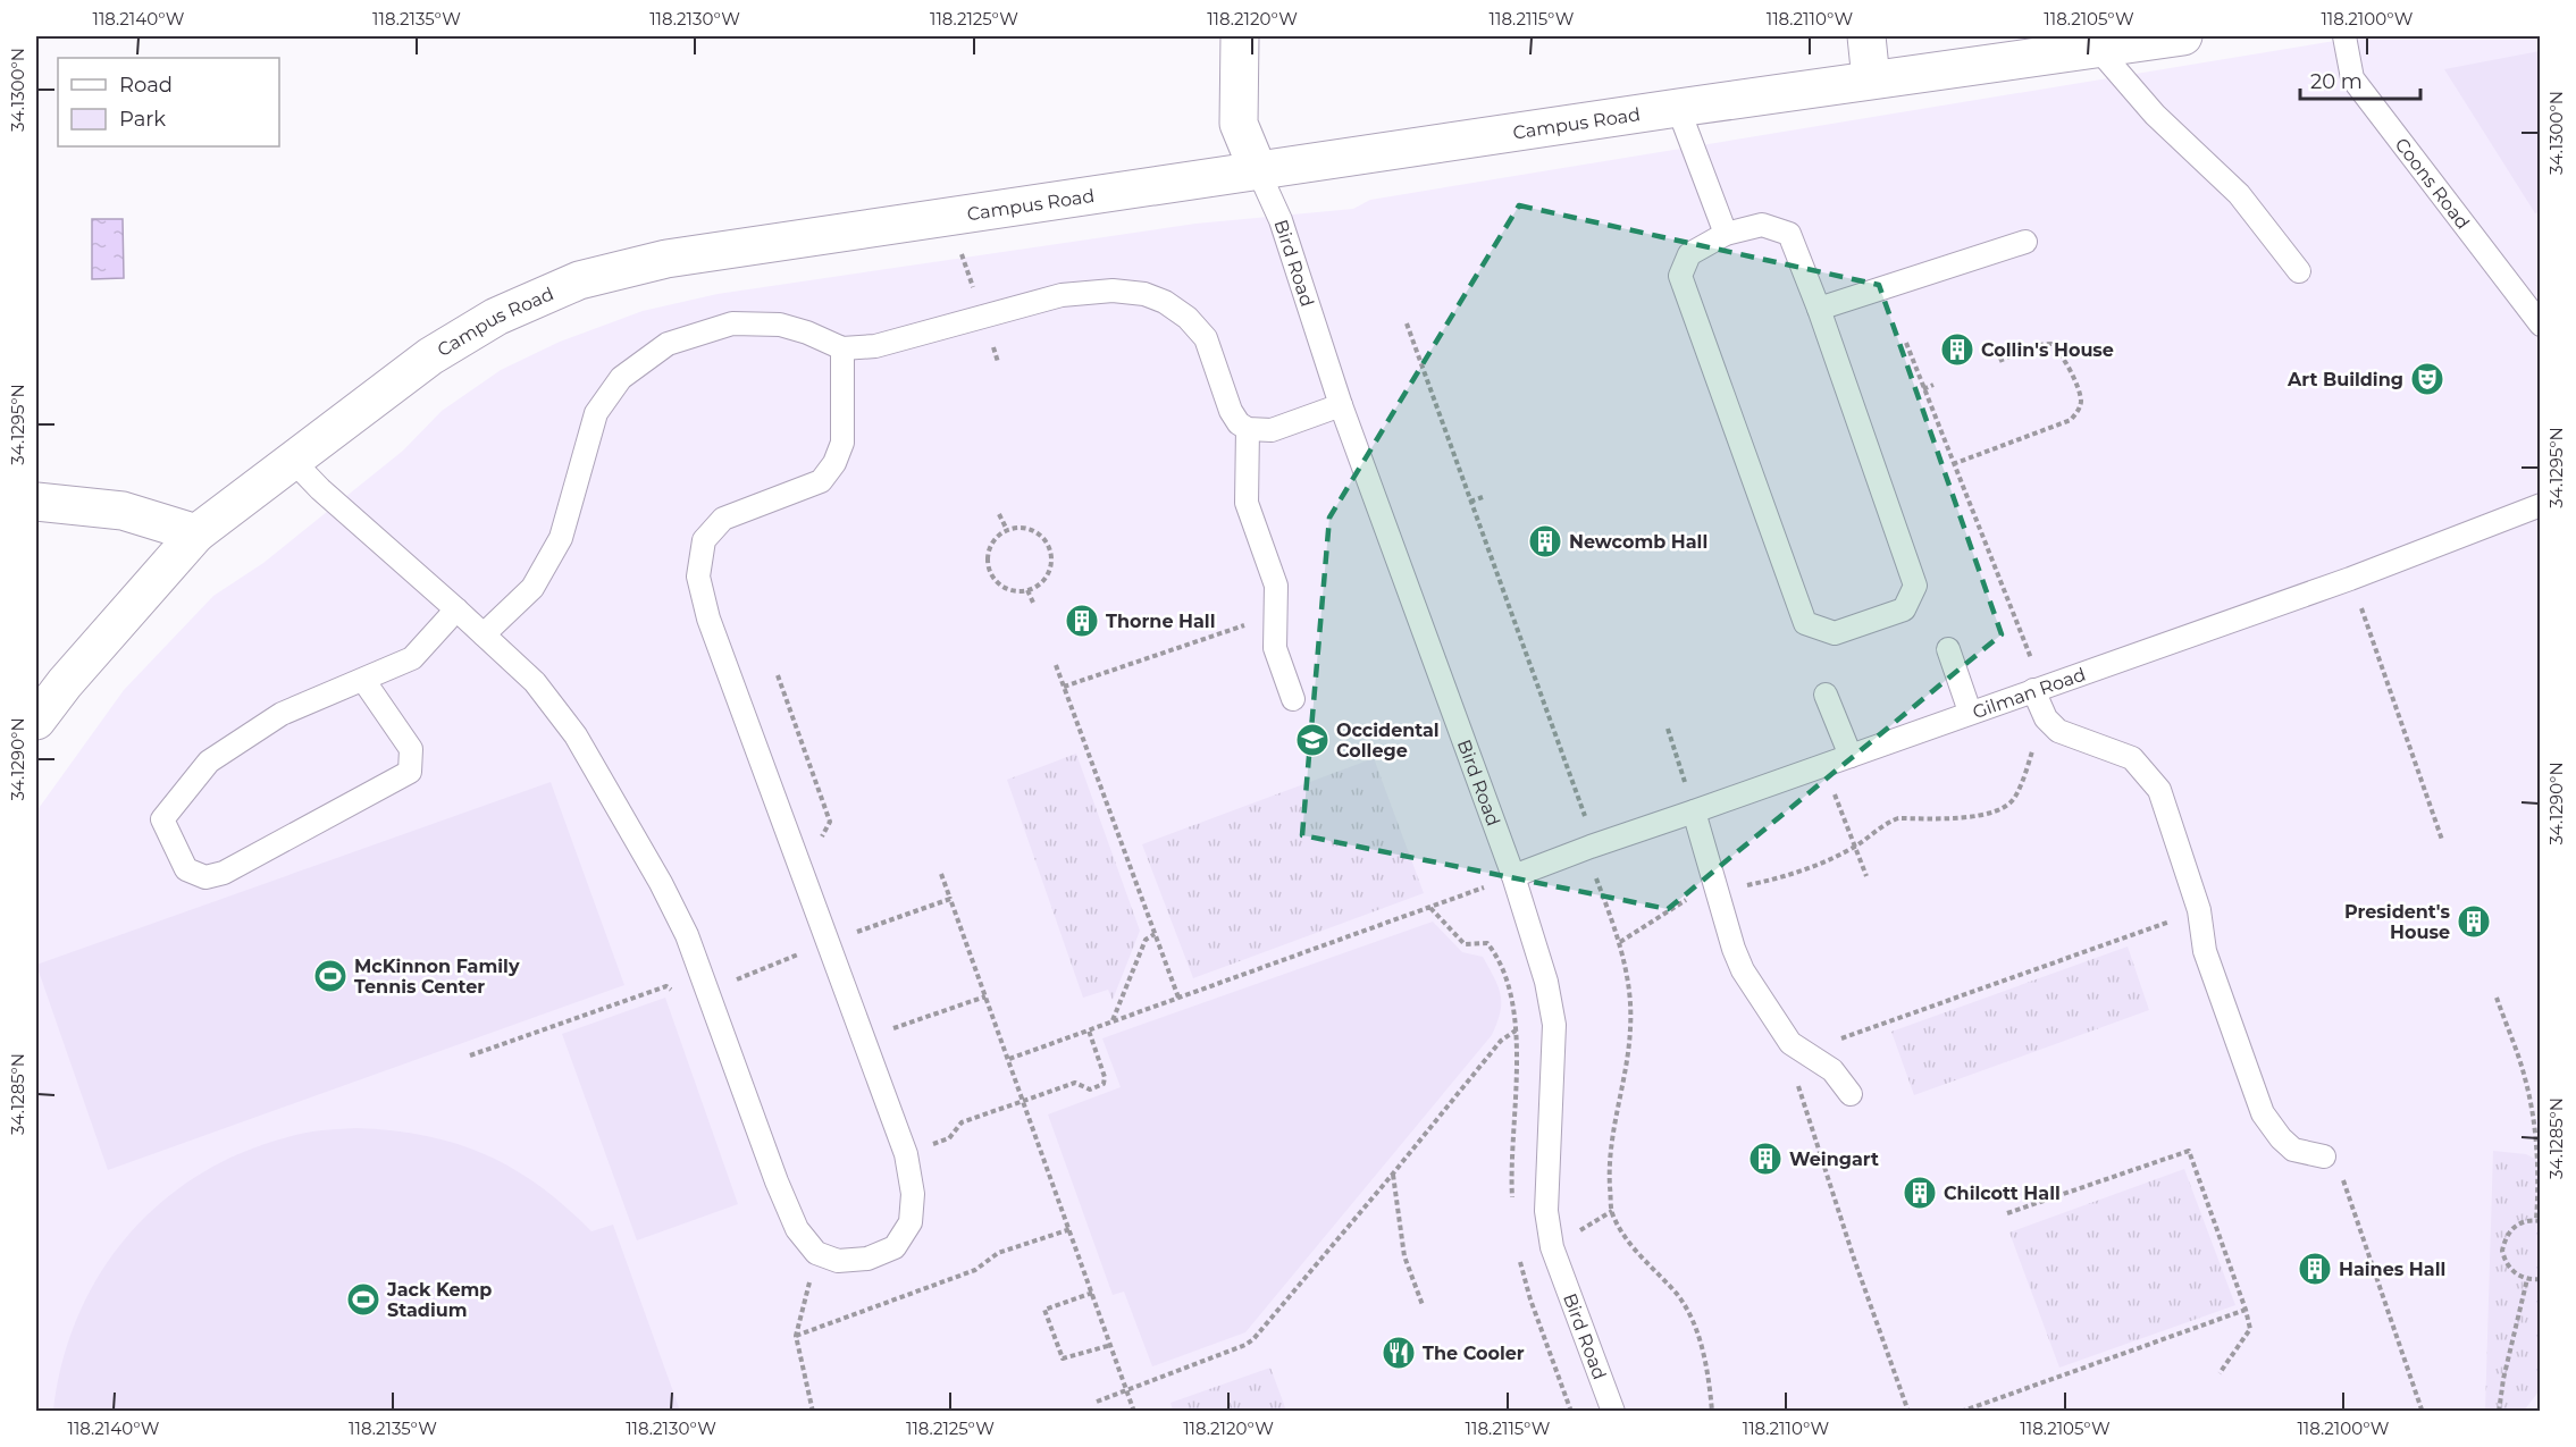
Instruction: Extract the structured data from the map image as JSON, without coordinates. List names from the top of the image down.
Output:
{
  "streets": {
    "street": ["Campus Road"],
    "lane": ["Coons Road", "Bird Road", "Gilman Road"]
  },
  "crossings": [
    ["Campus Road", "Bird Road"],
    ["Bird Road", "Gilman Road"]
  ],
  "places": {
    "building": [
      "Collin's House",
      "Newcomb Hall",
      "Thorne Hall",
      "President's House",
      "Weingart",
      "Chilcott Hall",
      "Haines Hall"
    ],
    "theatre": ["Art Building"],
    "school or university": ["Occidental College"],
    "sports": ["McKinnon Family Tennis Center", "Jack Kemp Stadium"],
    "restaurant": ["The Cooler"]
  },
  "legend": ["Road", "Park"],
  "scale_bar": "20 m",
  "coordinates": [
    "118.2140°W",
    "118.2135°W",
    "118.2130°W",
    "118.2125°W",
    "118.2120°W",
    "118.2115°W",
    "118.2110°W",
    "118.2105°W",
    "118.2100°W",
    "34.1300°N",
    "34.1295°N",
    "34.1290°N",
    "34.1285°N"
  ]
}
